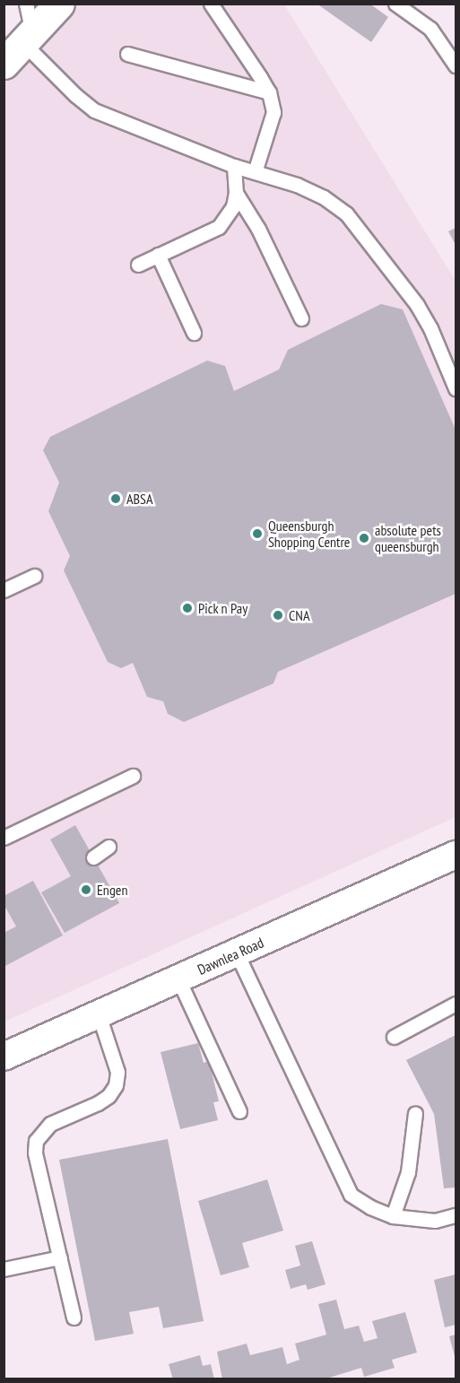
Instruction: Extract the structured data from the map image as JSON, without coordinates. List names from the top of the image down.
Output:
{
  "streets": {
    "street": ["Dawnlea Road"]
  },
  "places": [
    "ABSA",
    "Queensburgh Shopping Centre",
    "absolute pets queensburgh",
    "Pick n Pay",
    "CNA",
    "Engen"
  ]
}
